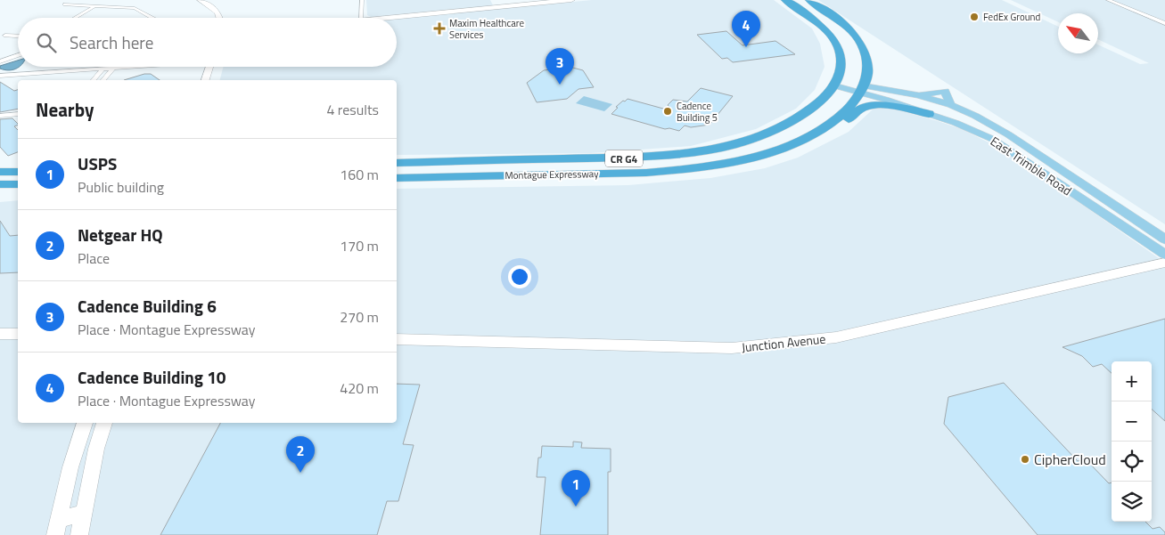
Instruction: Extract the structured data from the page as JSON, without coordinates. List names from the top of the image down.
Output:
{
  "streets": {
    "highway": ["CR G4", "Montague Expressway"],
    "main road": ["East Trimble Road"],
    "street": ["Junction Avenue"]
  },
  "crossings": [
    ["East Trimble Road", "Montague Expressway"]
  ],
  "places": {
    "other": ["FedEx Ground", "Cadence Building 5", "CipherCloud"],
    "health": ["Maxim Healthcare Services"]
  },
  "north": "top left",
  "page": {
    "pins": [
      "4",
      "3",
      "2",
      "1"
    ],
    "search": "Search here",
    "heading": ["Nearby", "4 results"],
    "list": [
      {
        "mark": "1",
        "name": "USPS",
        "note": "Public building",
        "value": "160 m"
      },
      {
        "mark": "2",
        "name": "Netgear HQ",
        "note": "Place",
        "value": "170 m"
      },
      {
        "mark": "3",
        "name": "Cadence Building 6",
        "note": "Place · Montague Expressway",
        "value": "270 m"
      },
      {
        "mark": "4",
        "name": "Cadence Building 10",
        "note": "Place · Montague Expressway",
        "value": "420 m"
      }
    ],
    "map_buttons": ["+", "−"]
  }
}
